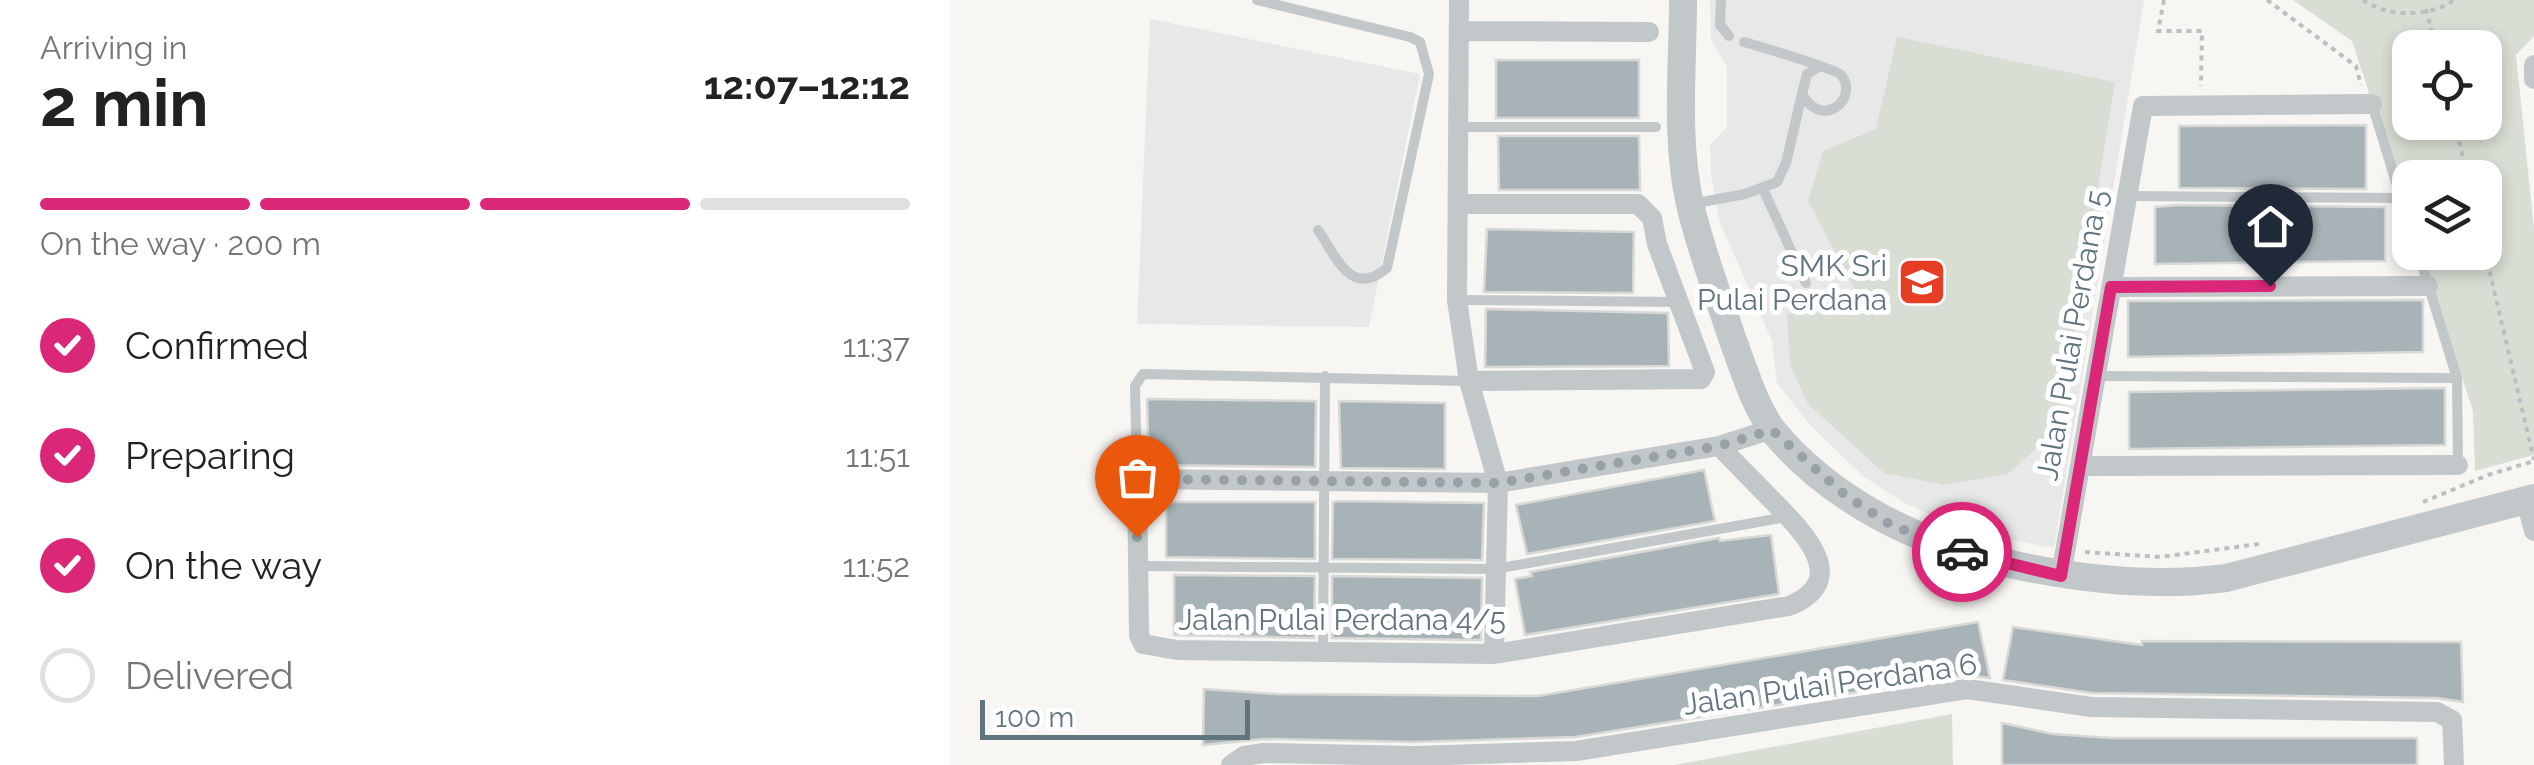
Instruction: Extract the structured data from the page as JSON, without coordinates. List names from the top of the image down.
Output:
{
  "streets": {
    "street": ["Jalan Pulai Perdana 5", "Jalan Pulai Perdana 4/5", "Jalan Pulai Perdana 6"]
  },
  "places": {
    "school or university": ["SMK Sri Pulai Perdana"]
  },
  "scale_bar": "100 m",
  "page": {
    "heading": ["2 min", "Arriving in", "12:07–12:12"],
    "bar": "On the way · 200 m",
    "list": [
      ["Confirmed", "11:37"],
      ["Preparing", "11:51"],
      ["On the way", "11:52"],
      "Delivered"
    ],
    "scale": "100 m"
  }
}
